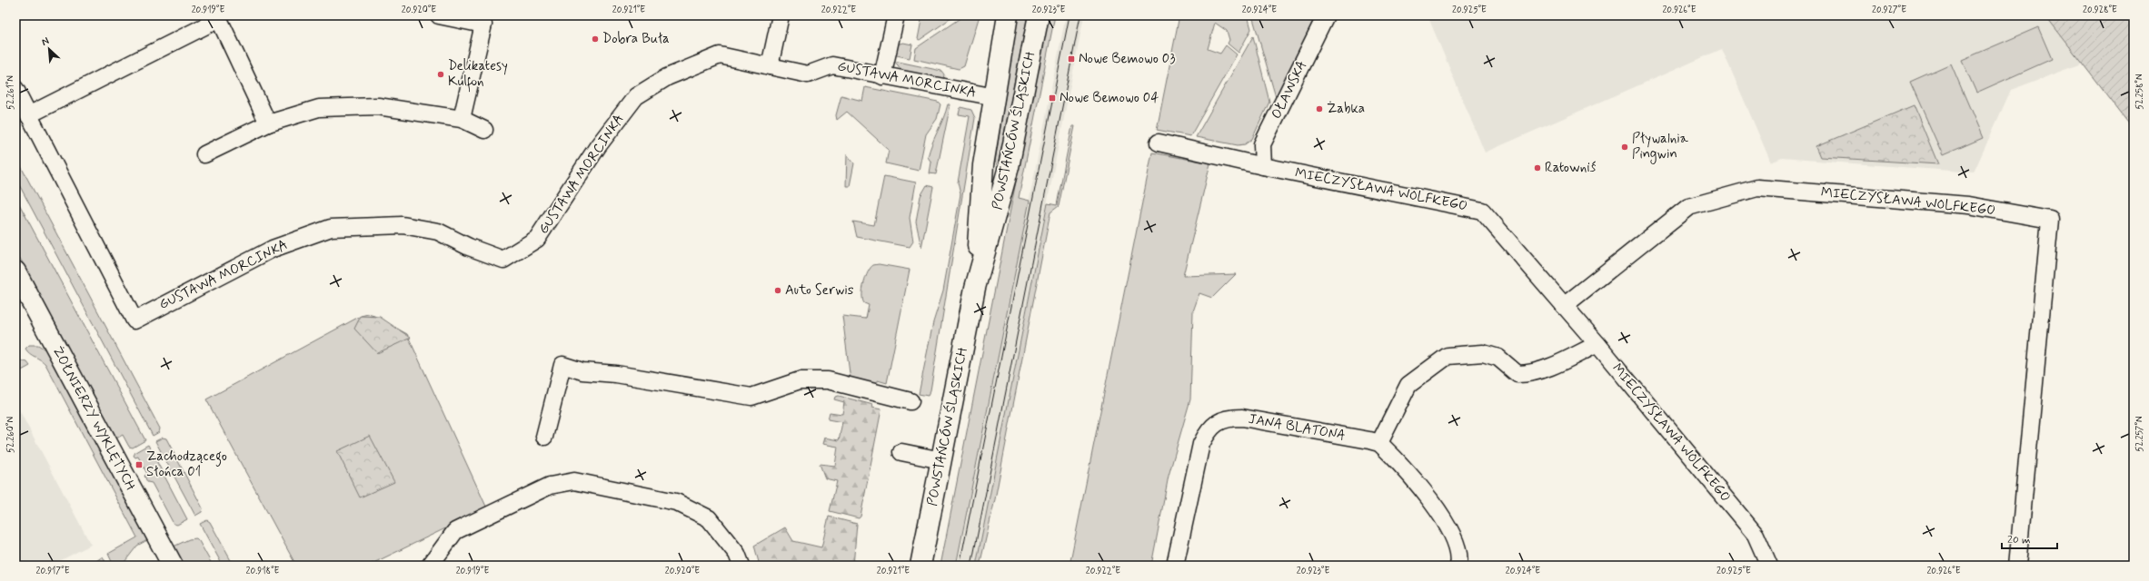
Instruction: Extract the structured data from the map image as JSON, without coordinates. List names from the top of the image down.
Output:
{
  "streets": {
    "main road": ["POWSTAŃCÓW ŚLĄSKICH", "ŻOŁNIERZY WYKLĘTYCH"],
    "street": [
      "GUSTAWA MORCINKA",
      "OŁAWSKA",
      "MIECZYSŁAWA WOLFKEGO",
      "JANA BLATONA"
    ]
  },
  "crossings": [
    ["GUSTAWA MORCINKA", "POWSTAŃCÓW ŚLĄSKICH"],
    ["OŁAWSKA", "MIECZYSŁAWA WOLFKEGO"]
  ],
  "places": {
    "other": [
      "Dobra Buła",
      "Delikatesy Kulfon",
      "Żabka",
      "Pływalnia Pingwin",
      "Ratowniś",
      "Auto Serwis"
    ],
    "transit": ["Nowe Bemowo 03", "Nowe Bemowo 04", "Zachodzącego Słońca 01"]
  },
  "scale_bar": "20 m",
  "north": "top left",
  "coordinates": [
    "20.919°E",
    "20.920°E",
    "20.921°E",
    "20.922°E",
    "20.923°E",
    "20.924°E",
    "20.925°E",
    "20.926°E",
    "20.927°E",
    "20.928°E",
    "52.258°N",
    "52.261°N",
    "52.257°N",
    "52.260°N",
    "20.917°E",
    "20.918°E"
  ]
}
